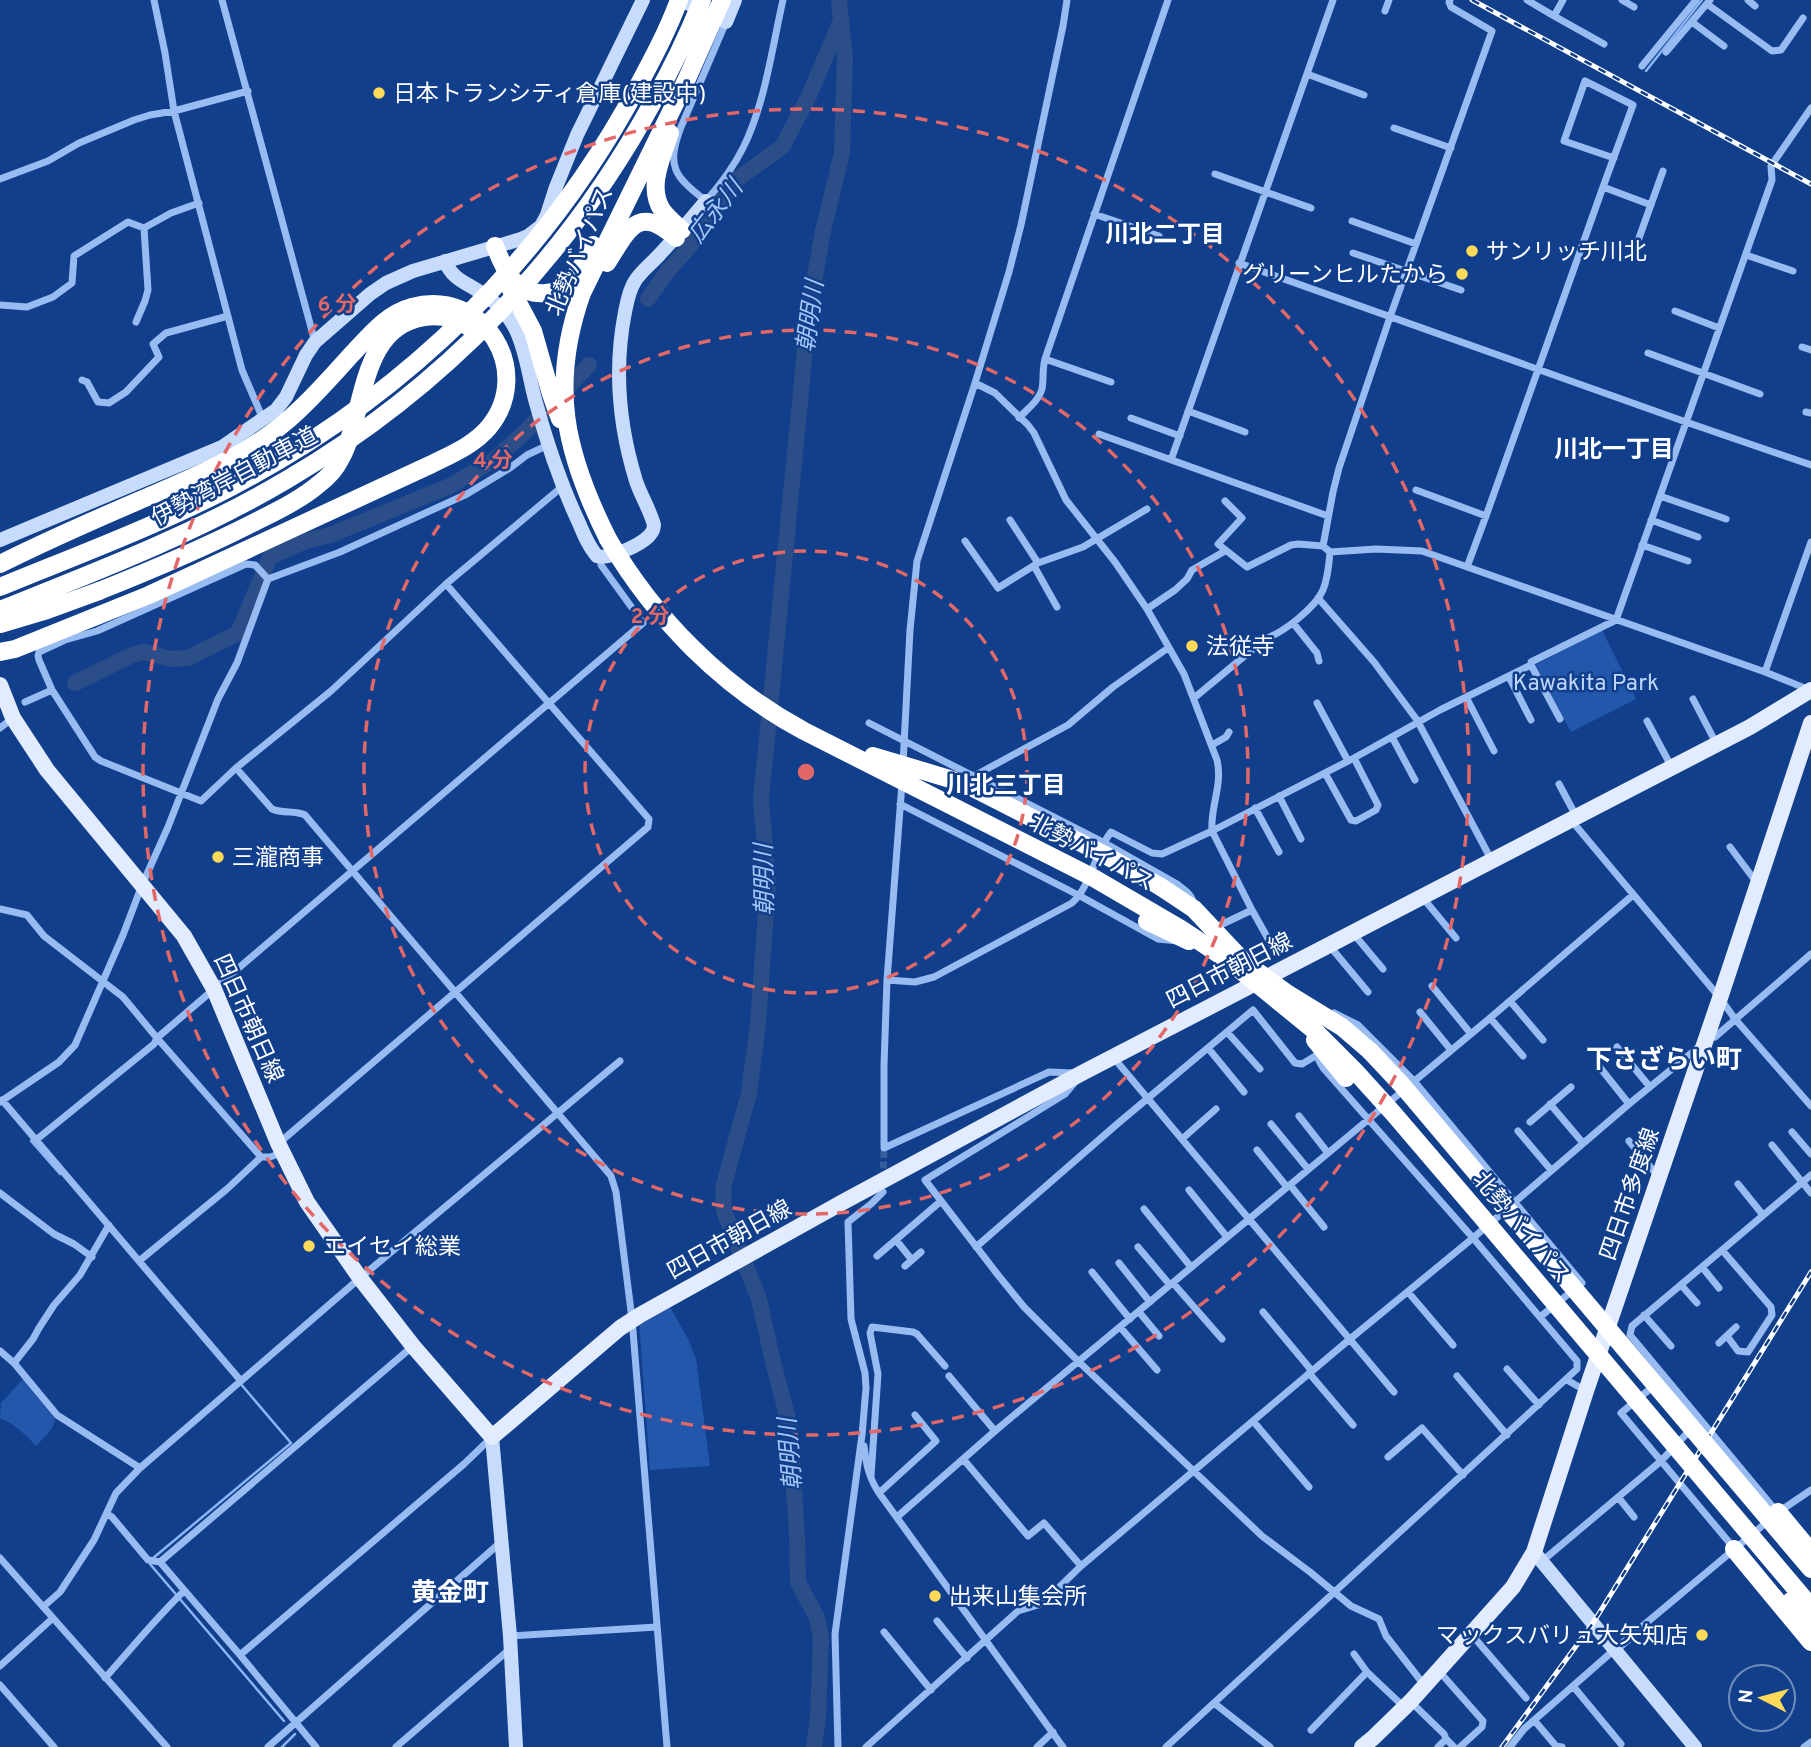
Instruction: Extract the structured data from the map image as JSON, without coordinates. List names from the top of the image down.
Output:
{
  "streets": {
    "highway": ["北勢バイパス", "伊勢湾岸自動車道"],
    "main road": ["四日市朝日線", "四日市多度線"]
  },
  "districts": [
    "川北二丁目",
    "川北一丁目",
    "川北三丁目",
    "下さざらい町",
    "黄金町"
  ],
  "water": ["広永川", "朝明川"],
  "parks": ["Kawakita Park"],
  "places": [
    "日本トランシティ倉庫(建設中)",
    "サンリッチ川北",
    "グリーンヒルたから",
    "法従寺",
    "三瀧商事",
    "エイセイ総業",
    "出来山集会所",
    "マックスバリュ大矢知店"
  ],
  "north": "left",
  "rings": ["6 分", "4 分", "2 分"]
}
